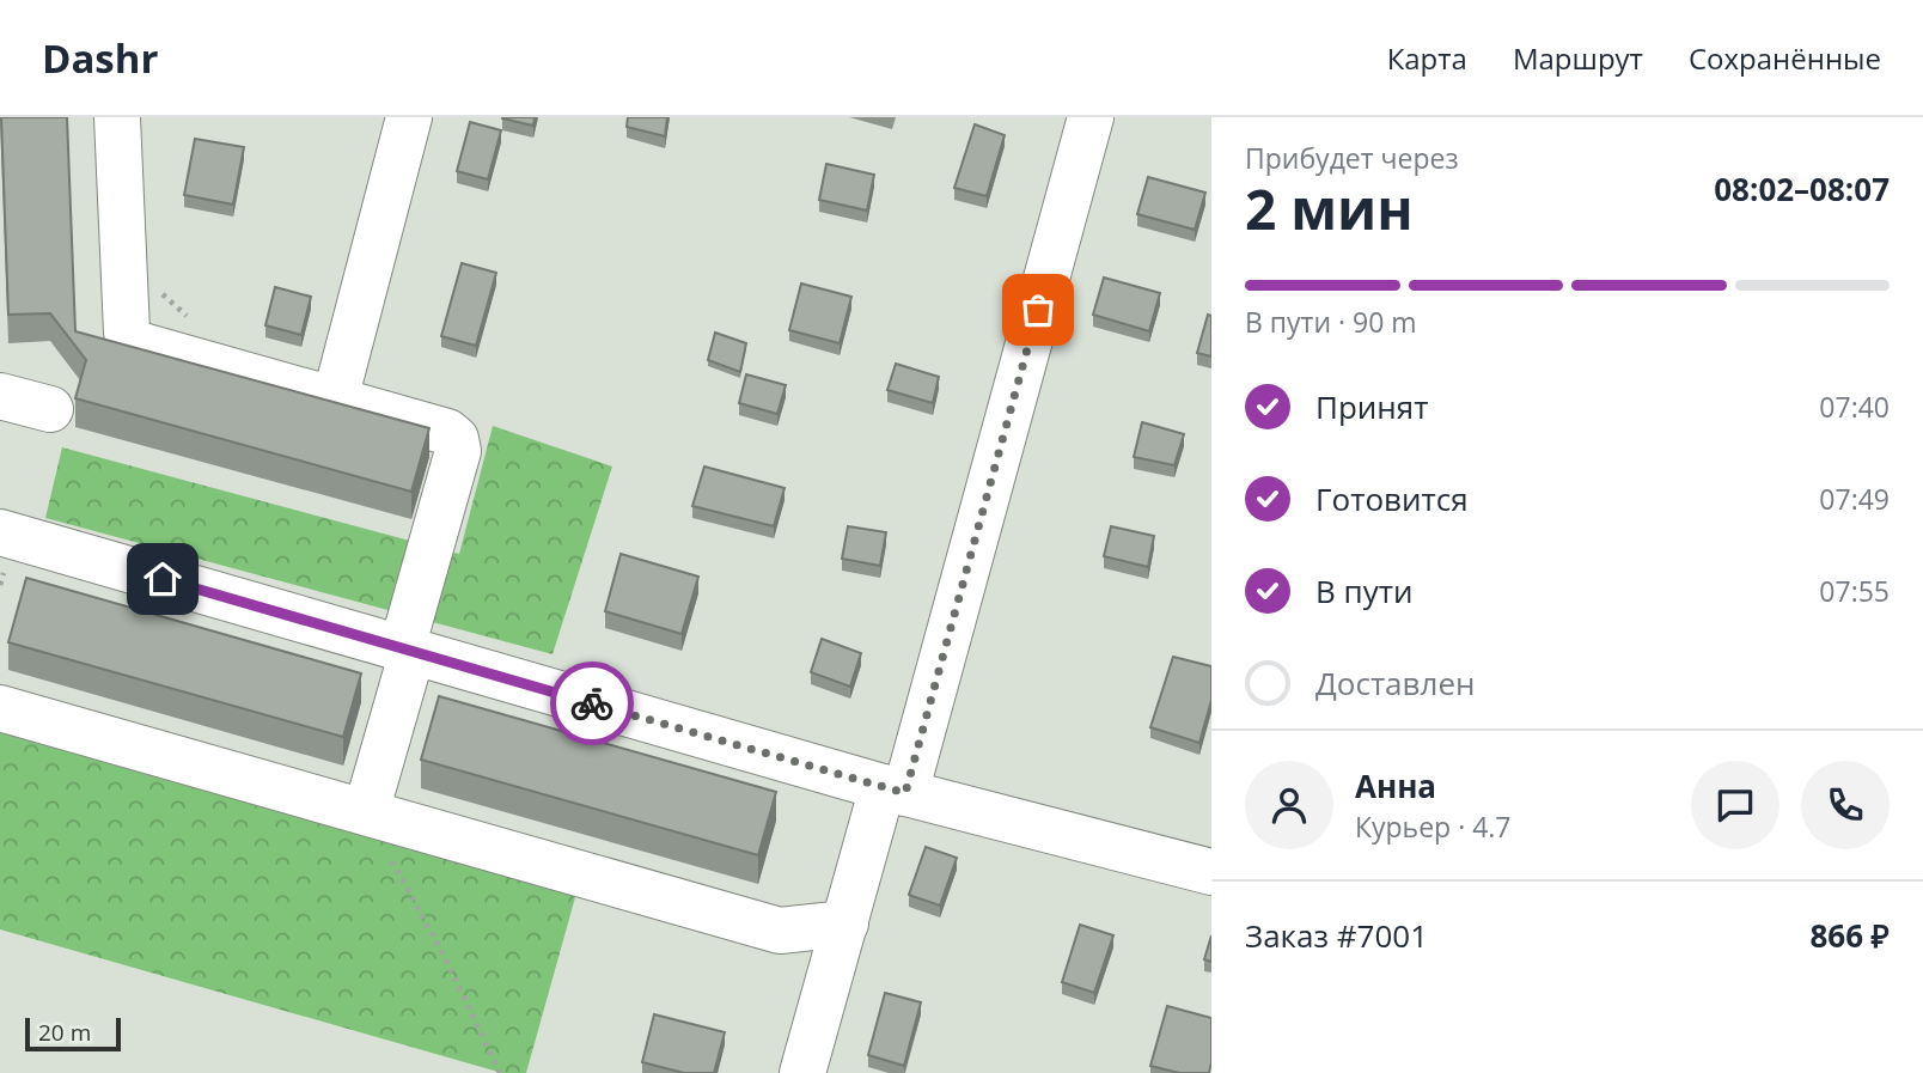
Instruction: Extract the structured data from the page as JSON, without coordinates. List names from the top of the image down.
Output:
{
  "scale_bar": "20 m",
  "page": {
    "header": "Dashr",
    "nav": ["Карта", "Маршрут", "Сохранённые"],
    "heading": ["2 мин", "Прибудет через", "08:02–08:07"],
    "panel": [
      "Анна",
      "Курьер · 4.7",
      "Заказ #7001",
      "866 ₽"
    ],
    "bar": "В пути · 90 m",
    "list": [
      ["Принят", "07:40"],
      ["Готовится", "07:49"],
      ["В пути", "07:55"],
      "Доставлен"
    ],
    "scale": "20 m"
  }
}
